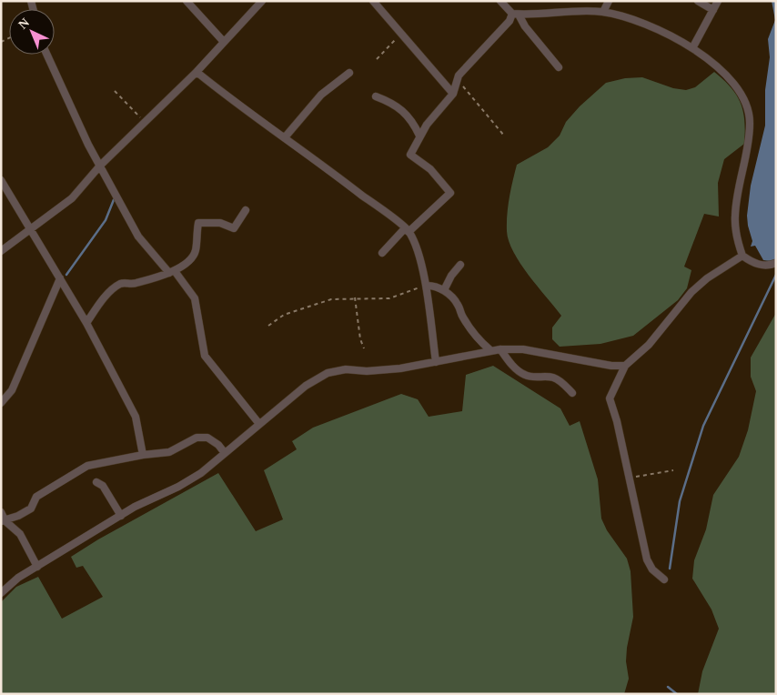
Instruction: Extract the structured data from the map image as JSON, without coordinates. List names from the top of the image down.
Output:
{
  "north": "top left"
}
